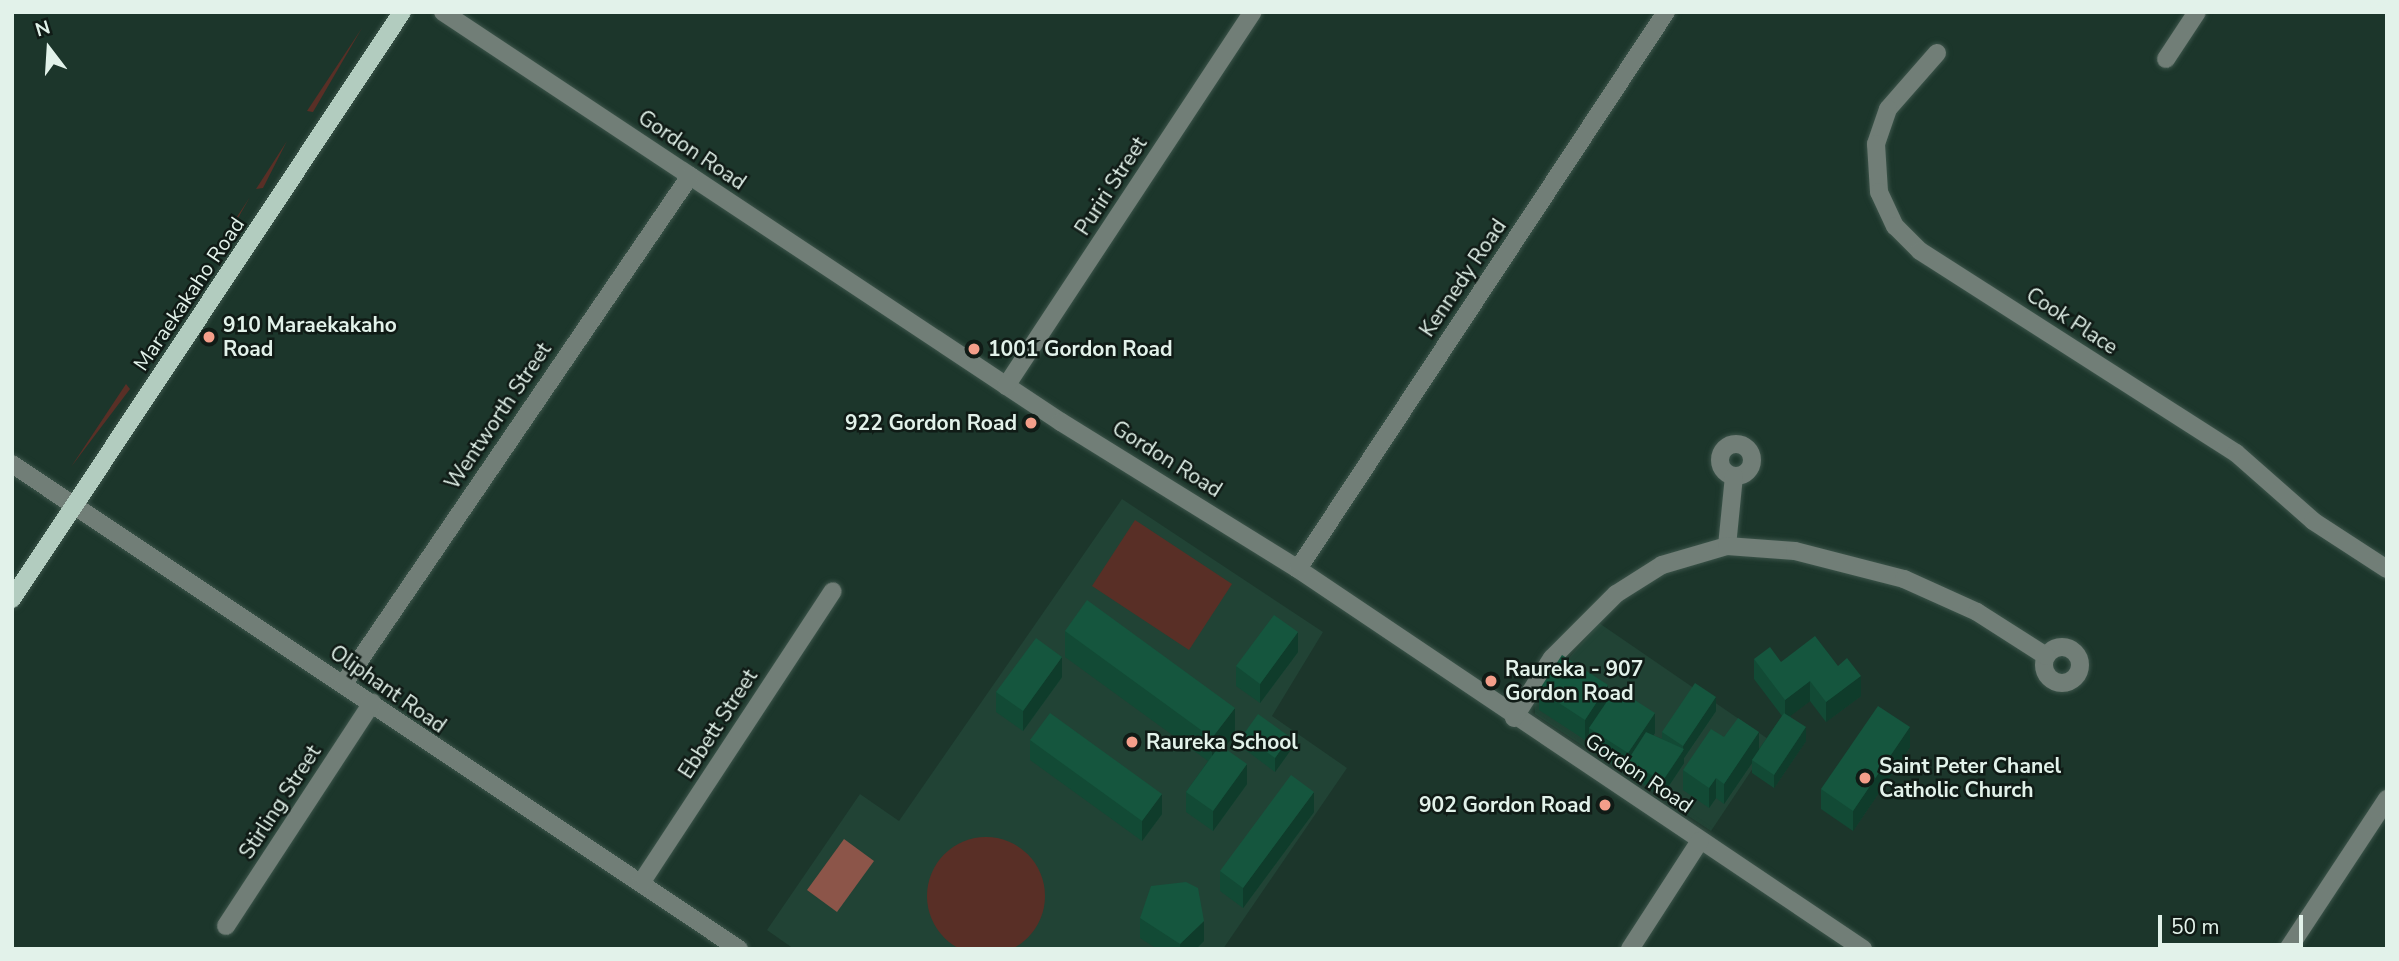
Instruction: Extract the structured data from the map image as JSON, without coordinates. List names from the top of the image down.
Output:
{
  "streets": {
    "main road": ["Maraekakaho Road"],
    "street": [
      "Gordon Road",
      "Puriri Street",
      "Kennedy Road",
      "Cook Place",
      "Wentworth Street",
      "Oliphant Road",
      "Ebbett Street",
      "Stirling Street"
    ]
  },
  "crossings": [
    ["Gordon Road", "Puriri Street"],
    ["Gordon Road", "Kennedy Road"],
    ["Gordon Road", "Wentworth Street"],
    ["Maraekakaho Road", "Oliphant Road"],
    ["Wentworth Street", "Oliphant Road"],
    ["Oliphant Road", "Ebbett Street"],
    ["Oliphant Road", "Stirling Street"]
  ],
  "places": [
    "910 Maraekakaho Road",
    "1001 Gordon Road",
    "922 Gordon Road",
    "Raureka - 907 Gordon Road",
    "Raureka School",
    "Saint Peter Chanel Catholic Church",
    "902 Gordon Road"
  ],
  "scale_bar": "50 m",
  "north": "top"
}
